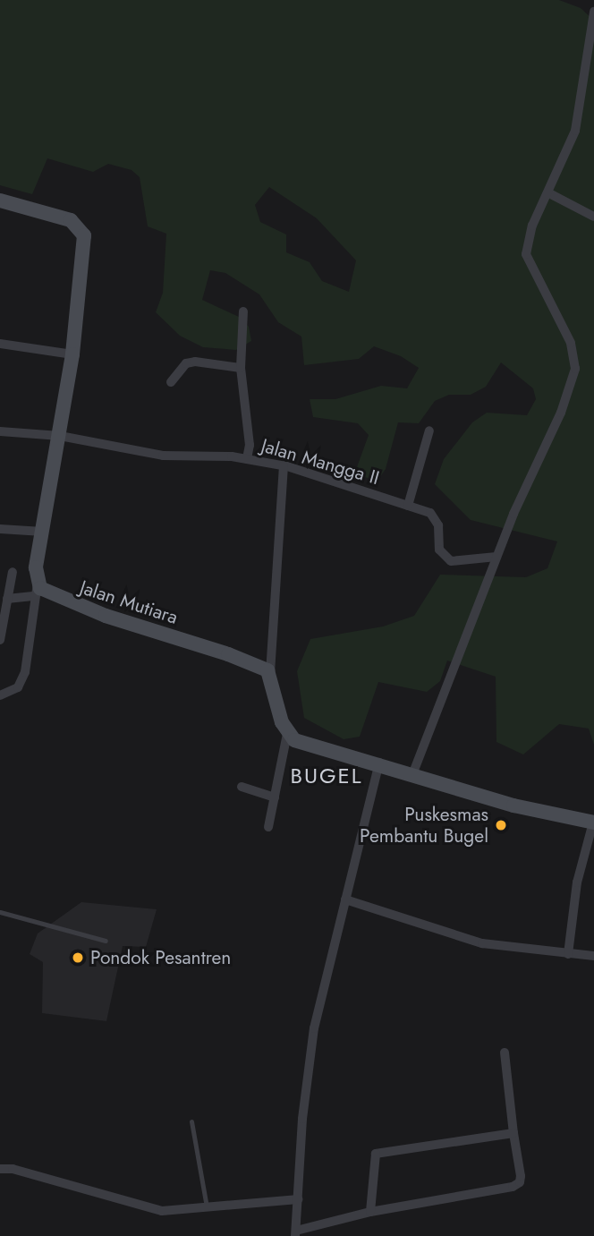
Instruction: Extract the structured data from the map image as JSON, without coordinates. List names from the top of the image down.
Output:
{
  "streets": {
    "street": ["Jalan Mangga II", "Jalan Mutiara"]
  },
  "districts": ["BUGEL"],
  "places": ["Puskesmas Pembantu Bugel", "Pondok Pesantren"]
}
